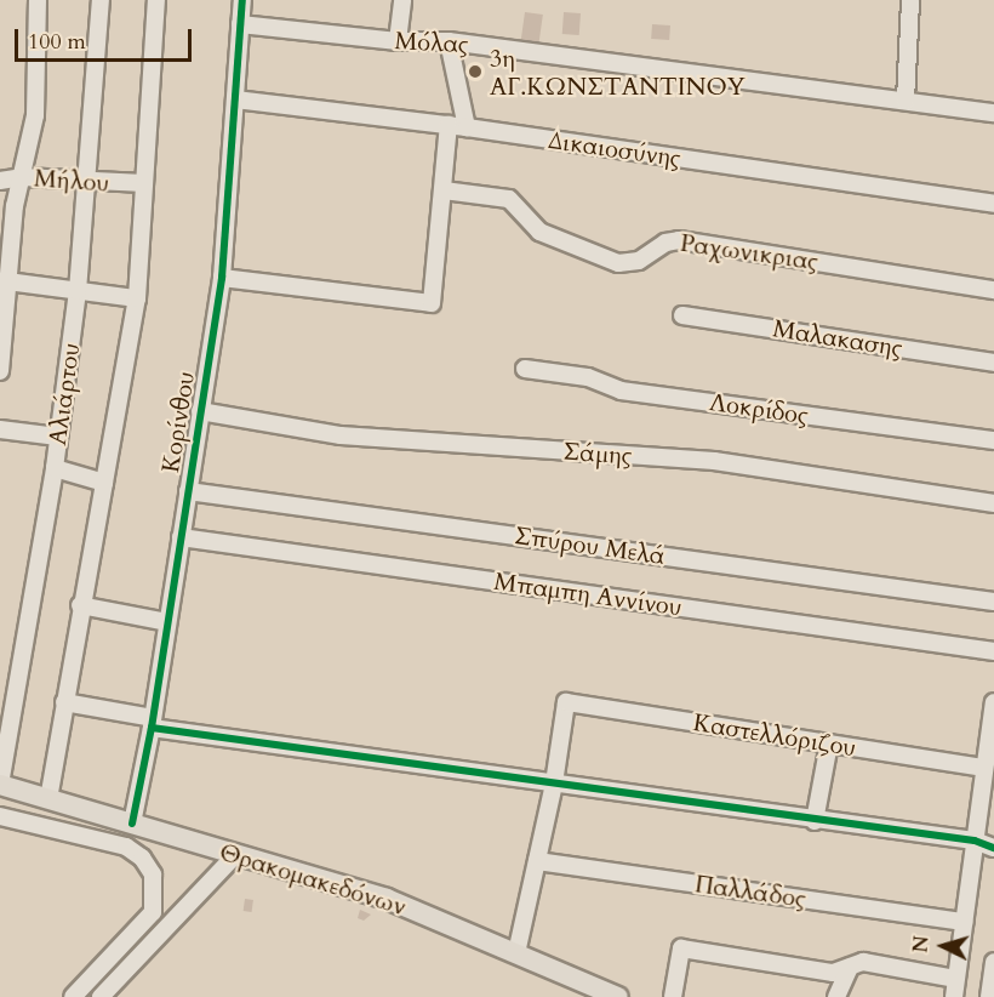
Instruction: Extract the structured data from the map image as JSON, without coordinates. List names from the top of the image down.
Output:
{
  "streets": {
    "main road": ["Θρακομακεδόνων"],
    "street": [
      "Μόλας",
      "Δικαιοσύνης",
      "Μήλου",
      "Ραχωνικριας",
      "Μαλακασης",
      "Αλιάρτου",
      "Λοκρίδος",
      "Κορίνθου",
      "Σάμης",
      "Σπύρου Μελά",
      "Μπαμπη Αννίνου",
      "Καστελλόριζου",
      "Παλλάδος"
    ]
  },
  "crossings": [
    ["Μόλας", "Κορίνθου"],
    ["Δικαιοσύνης", "Κορίνθου"],
    ["Μήλου", "Αλιάρτου"],
    ["Αλιάρτου", "Θρακομακεδόνων"],
    ["Κορίνθου", "Σάμης"],
    ["Κορίνθου", "Σπύρου Μελά"],
    ["Κορίνθου", "Μπαμπη Αννίνου"],
    ["Κορίνθου", "Θρακομακεδόνων"]
  ],
  "places": ["3η ΑΓ.ΚΩΝΣΤΑΝΤΙΝΟΥ"],
  "scale_bar": "100 m",
  "north": "left"
}
